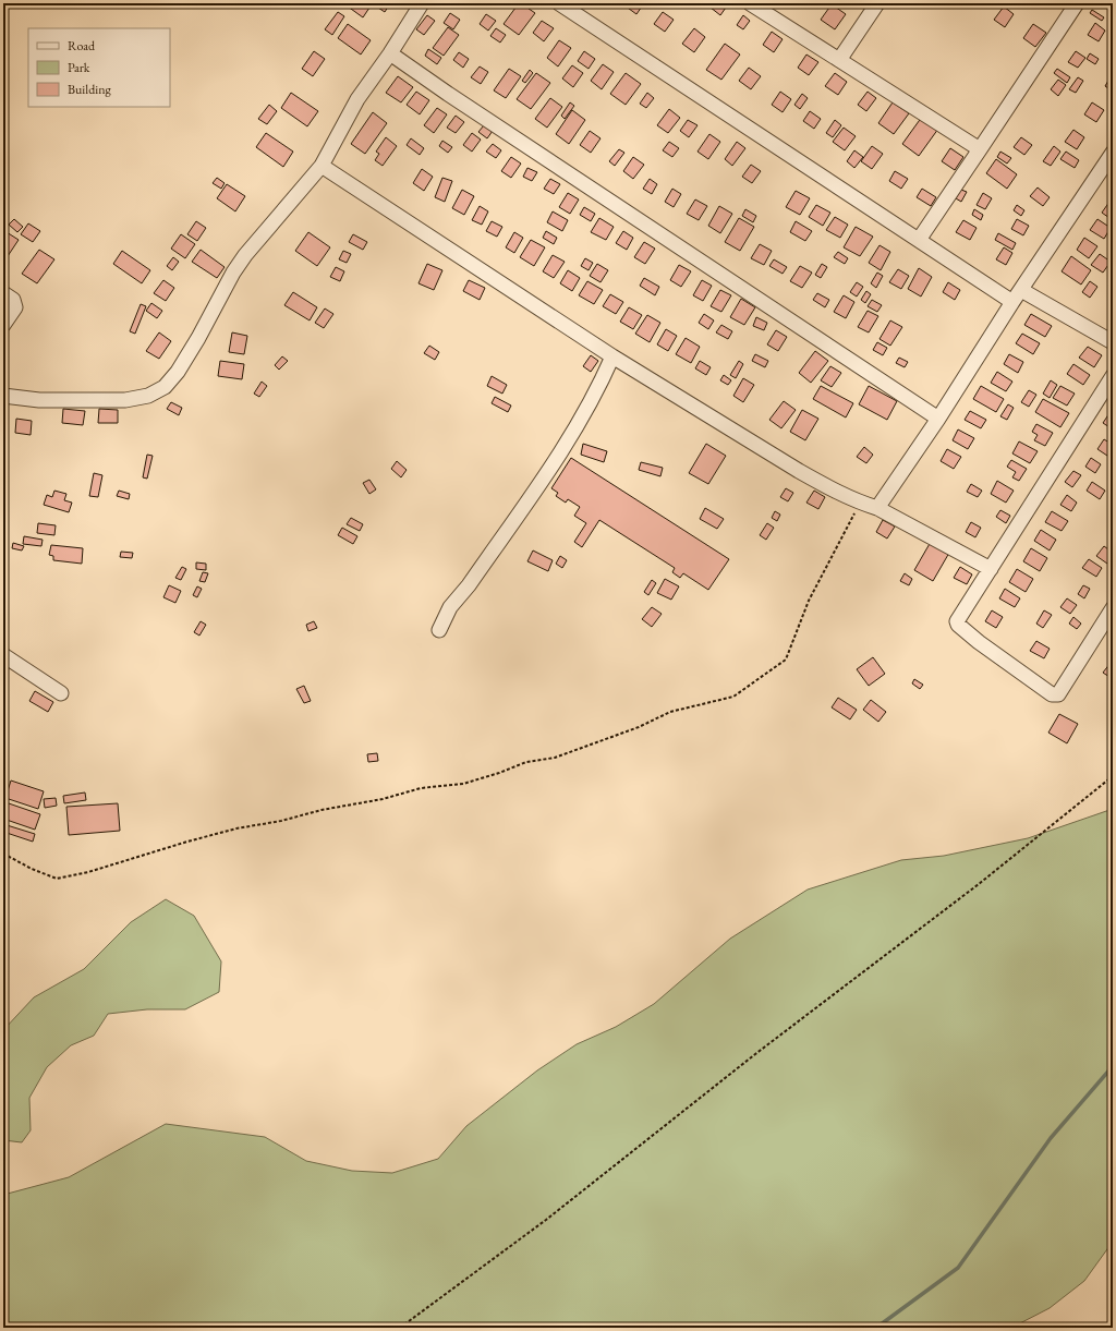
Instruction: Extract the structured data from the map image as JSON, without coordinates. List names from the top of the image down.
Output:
{
  "legend": ["Road", "Park", "Building"]
}
